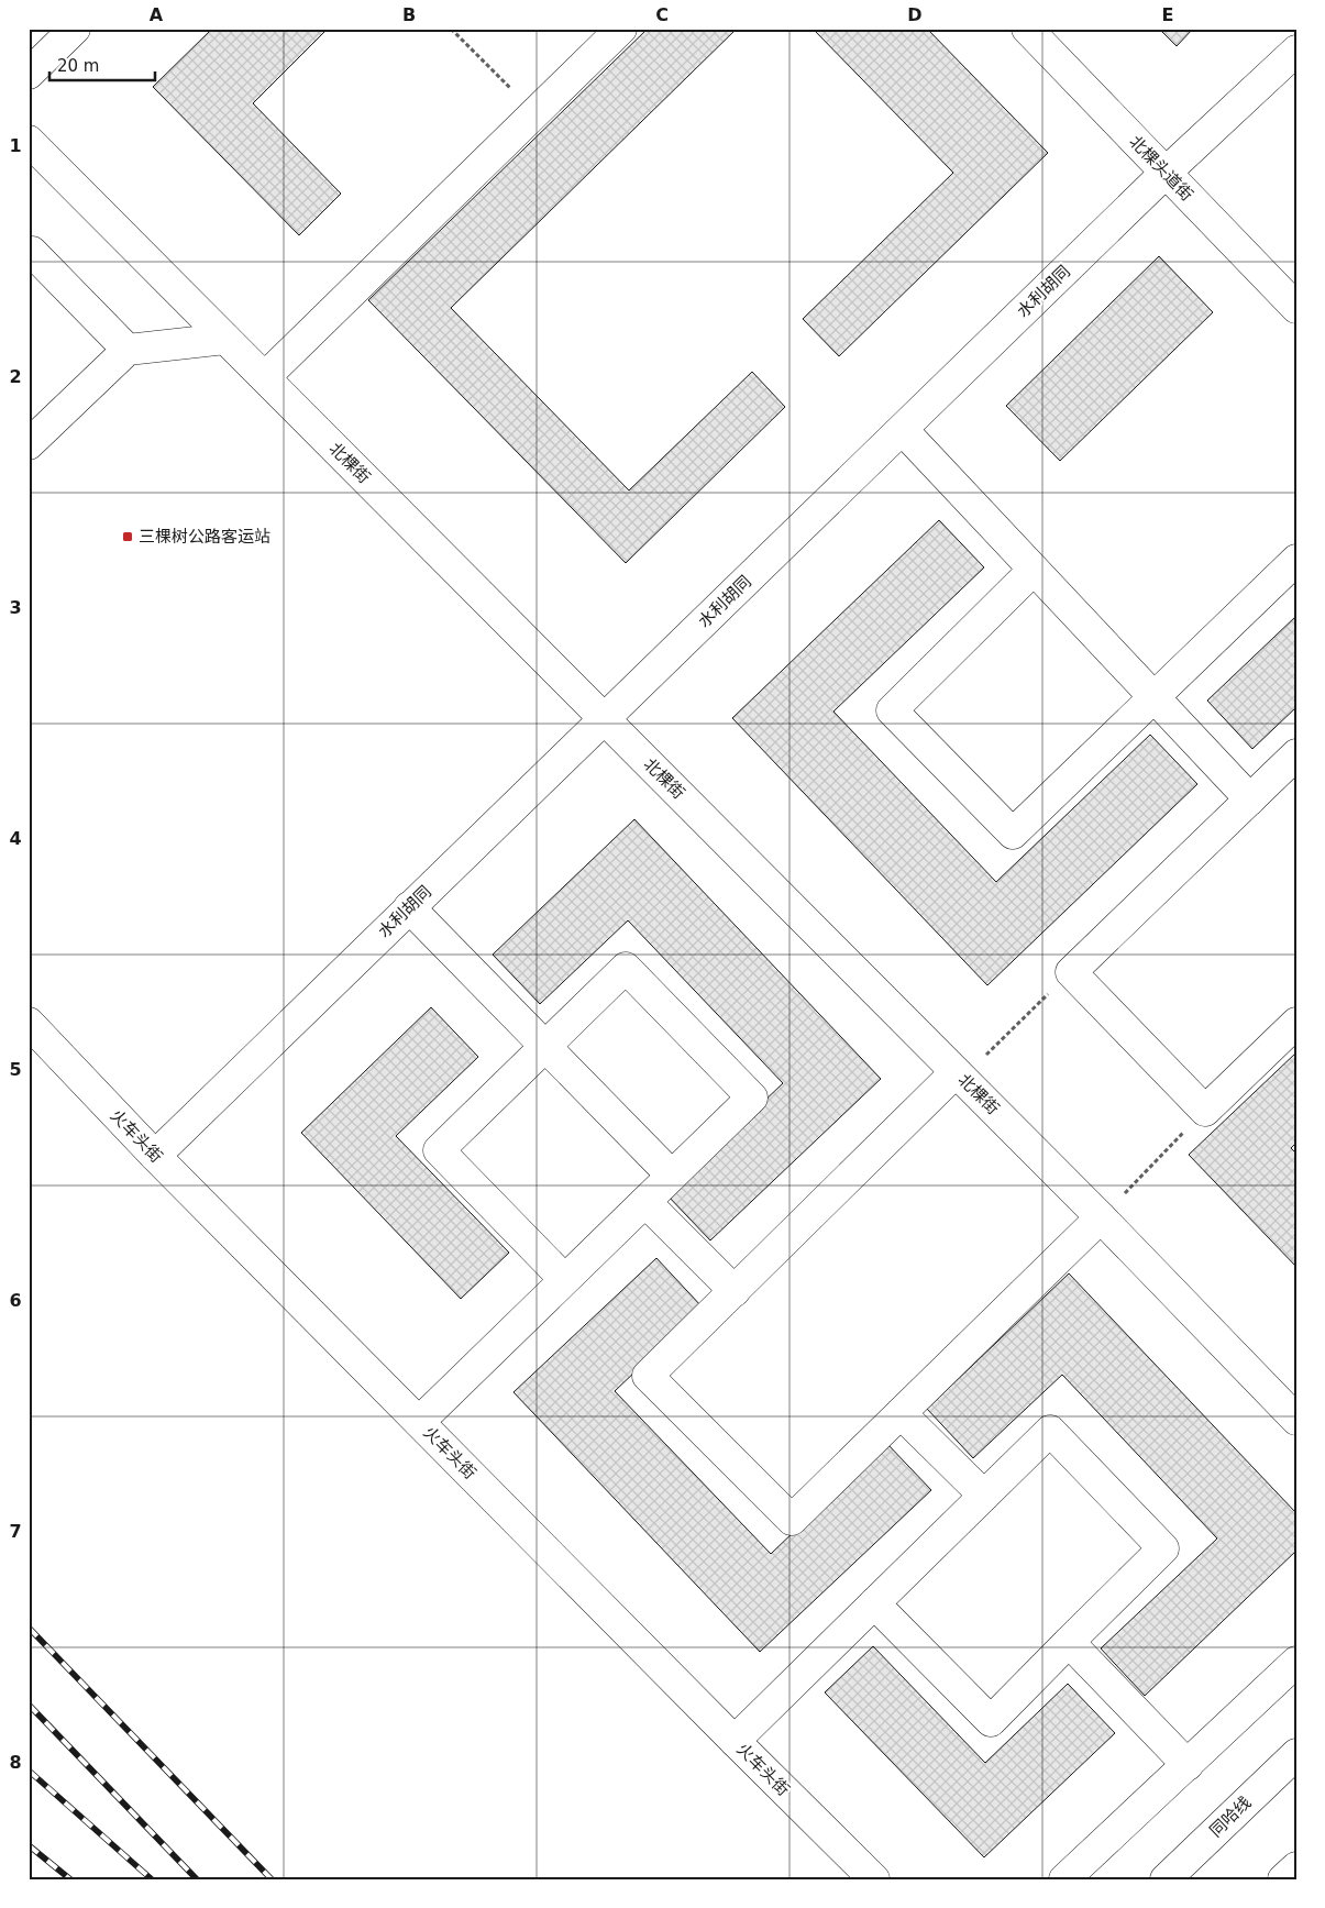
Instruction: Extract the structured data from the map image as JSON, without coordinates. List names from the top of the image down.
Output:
{
  "streets": {
    "main road": [
      "北棵头道街",
      "水利胡同",
      "北棵街",
      "火车头街",
      "同哈线"
    ]
  },
  "crossings": [
    ["北棵头道街", "水利胡同"],
    ["水利胡同", "北棵街"],
    ["水利胡同", "火车头街"]
  ],
  "places": {
    "transit": ["三棵树公路客运站"]
  },
  "scale_bar": "20 m",
  "grid": {
    "columns": [
      "A",
      "B",
      "C",
      "D",
      "E"
    ],
    "rows": [
      "1",
      "2",
      "3",
      "4",
      "5",
      "6",
      "7",
      "8"
    ]
  }
}
